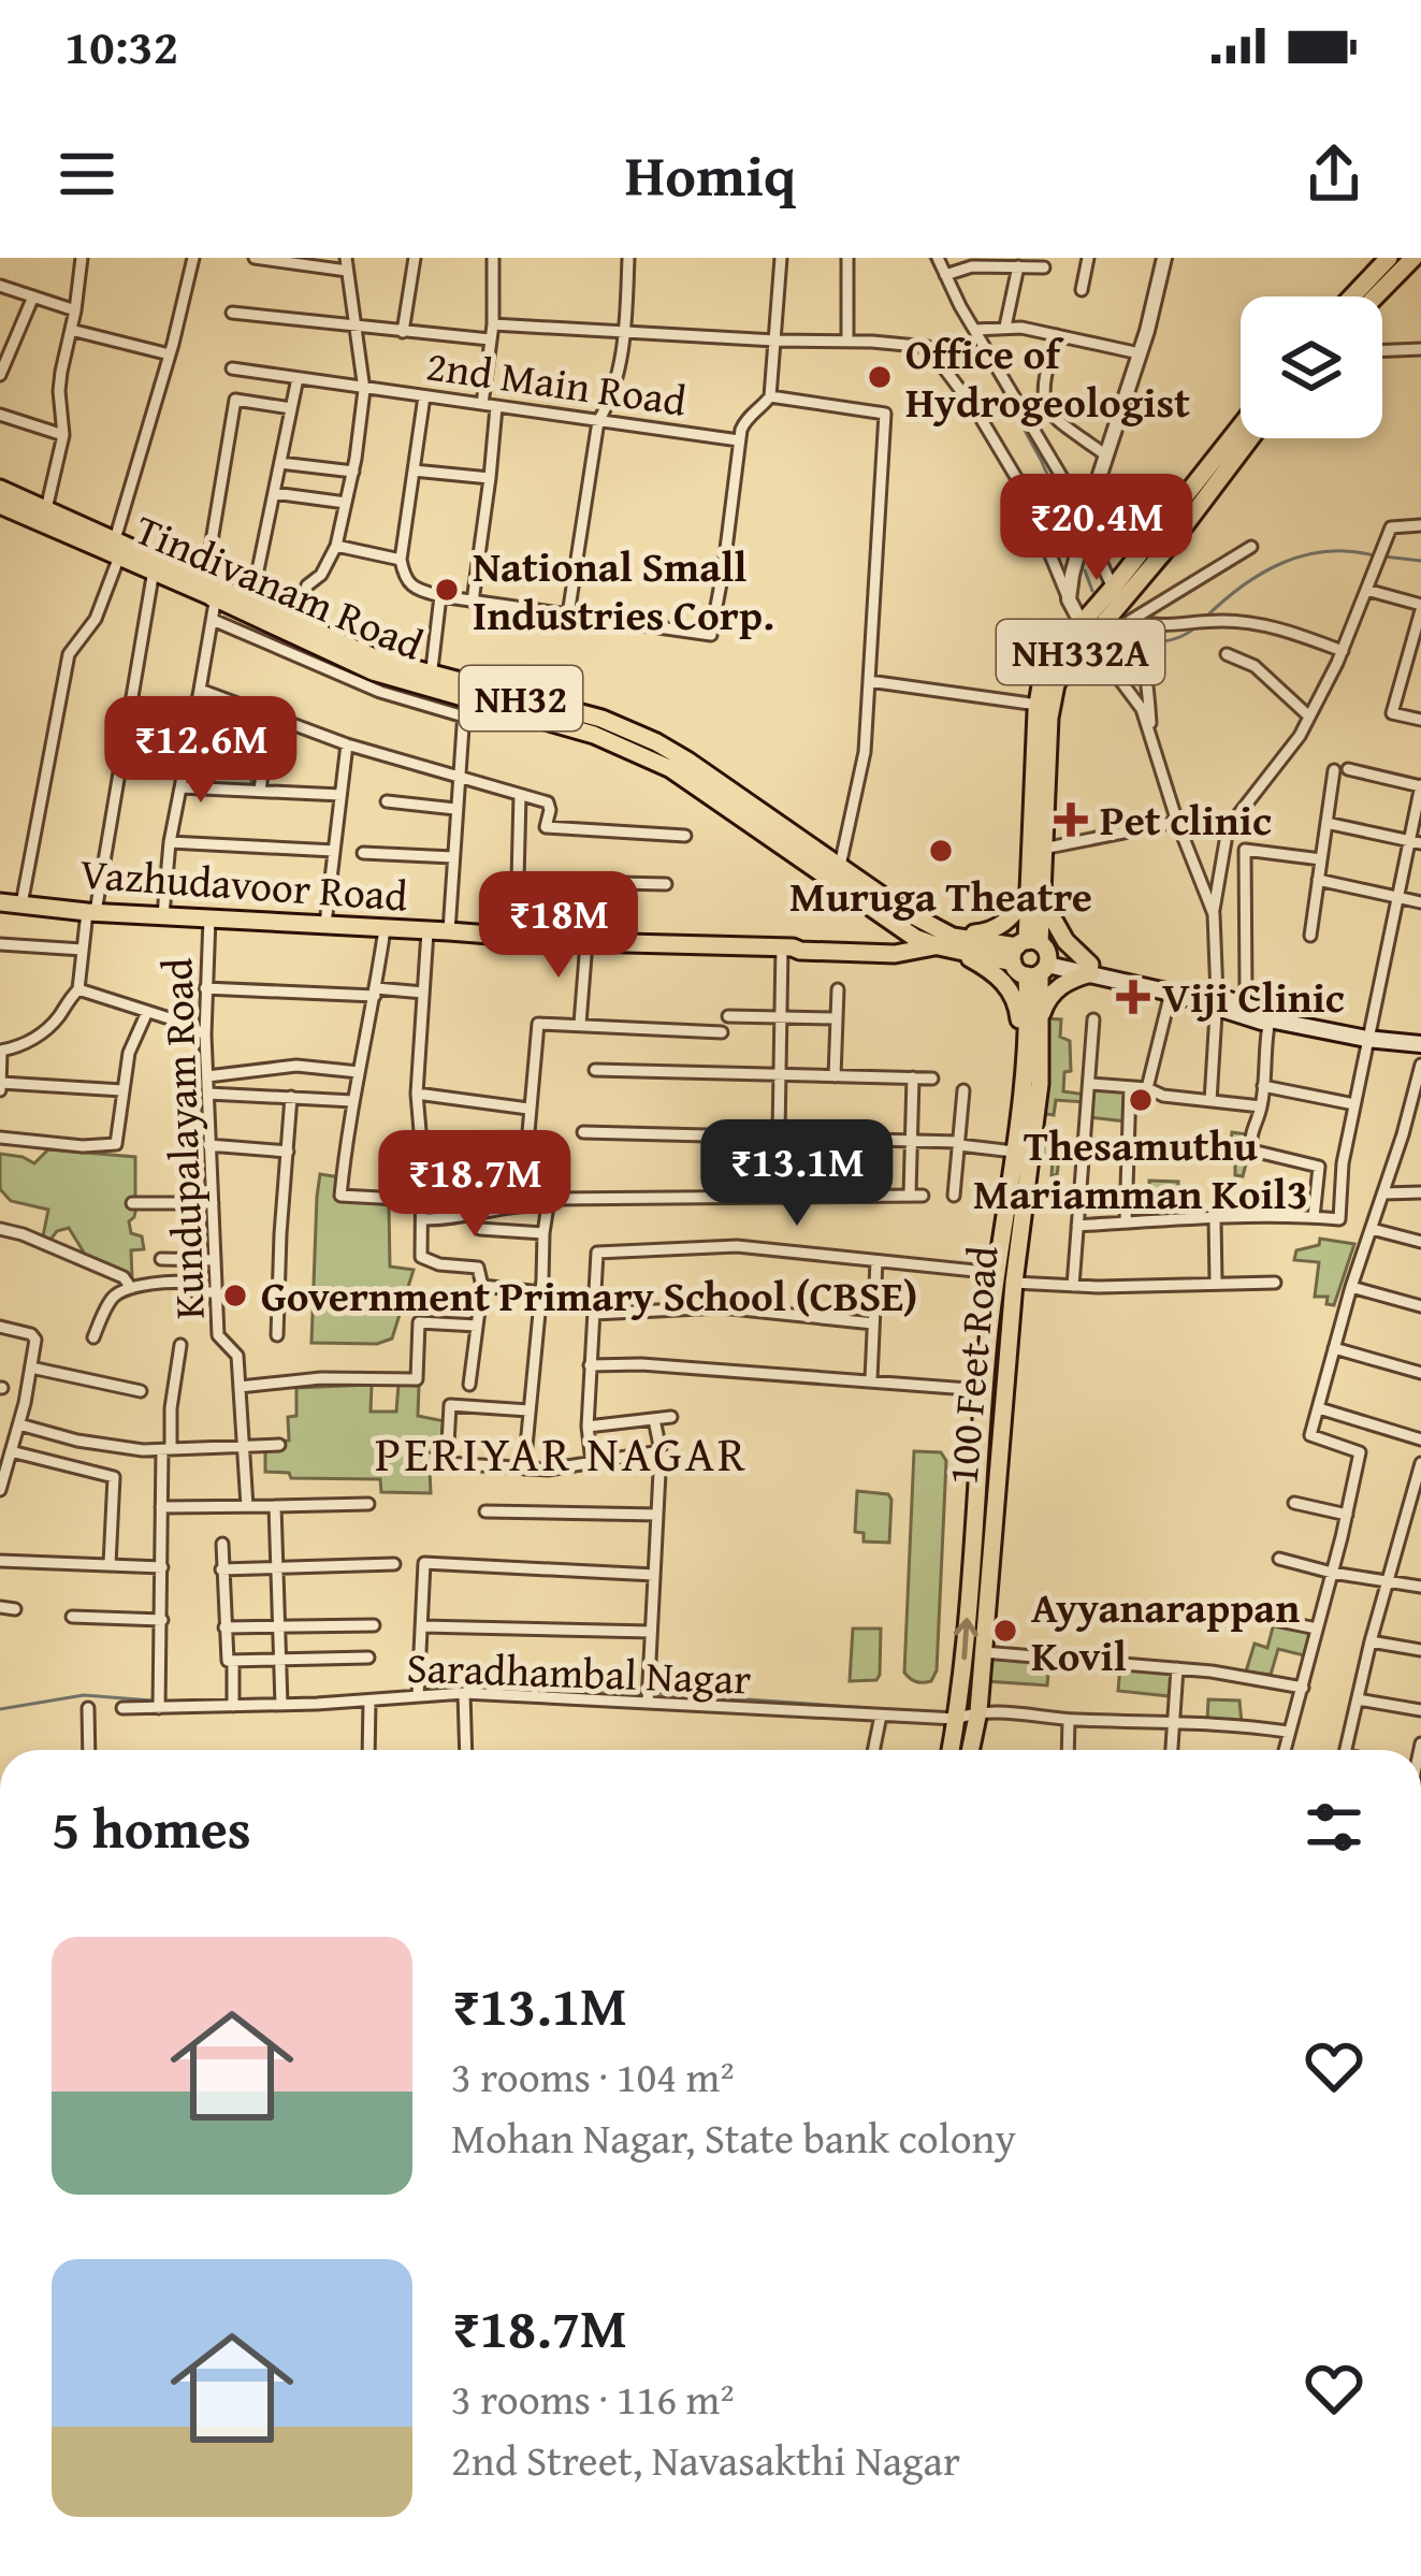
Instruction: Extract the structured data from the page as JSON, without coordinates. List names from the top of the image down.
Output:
{
  "streets": {
    "main road": [
      "Tindivanam Road",
      "NH332A",
      "NH32",
      "Vazhudavoor Road",
      "100 Feet Road"
    ],
    "street": ["2nd Main Road", "Kundupalayam Road", "Saradhambal Nagar"]
  },
  "crossings": [
    ["Tindivanam Road", "NH332A"],
    ["Tindivanam Road", "NH32"],
    ["Tindivanam Road", "Vazhudavoor Road"],
    ["Tindivanam Road", "100 Feet Road"],
    ["NH332A", "Vazhudavoor Road"],
    ["NH332A", "100 Feet Road"],
    ["NH32", "Vazhudavoor Road"],
    ["Vazhudavoor Road", "Kundupalayam Road"],
    ["100 Feet Road", "Saradhambal Nagar"]
  ],
  "districts": ["PERIYAR NAGAR"],
  "places": {
    "other": [
      "Office of Hydrogeologist",
      "National Small Industries Corp.",
      "Muruga Theatre",
      "Thesamuthu Mariamman Koil3",
      "Government Primary School (CBSE)",
      "Ayyanarappan Kovil"
    ],
    "health": ["Pet clinic", "Viji Clinic"]
  },
  "page": {
    "status": "10:32",
    "header": "Homiq",
    "price": [
      "₹20.4M",
      "₹12.6M",
      "₹18M",
      "₹13.1M",
      "₹18.7M"
    ],
    "heading": "5 homes",
    "list": [
      {
        "name": "₹13.1M",
        "note": "3 rooms · 104 m² · Mohan Nagar, State bank colony"
      },
      {
        "name": "₹18.7M",
        "note": "3 rooms · 116 m² · 2nd Street, Navasakthi Nagar"
      }
    ]
  }
}
